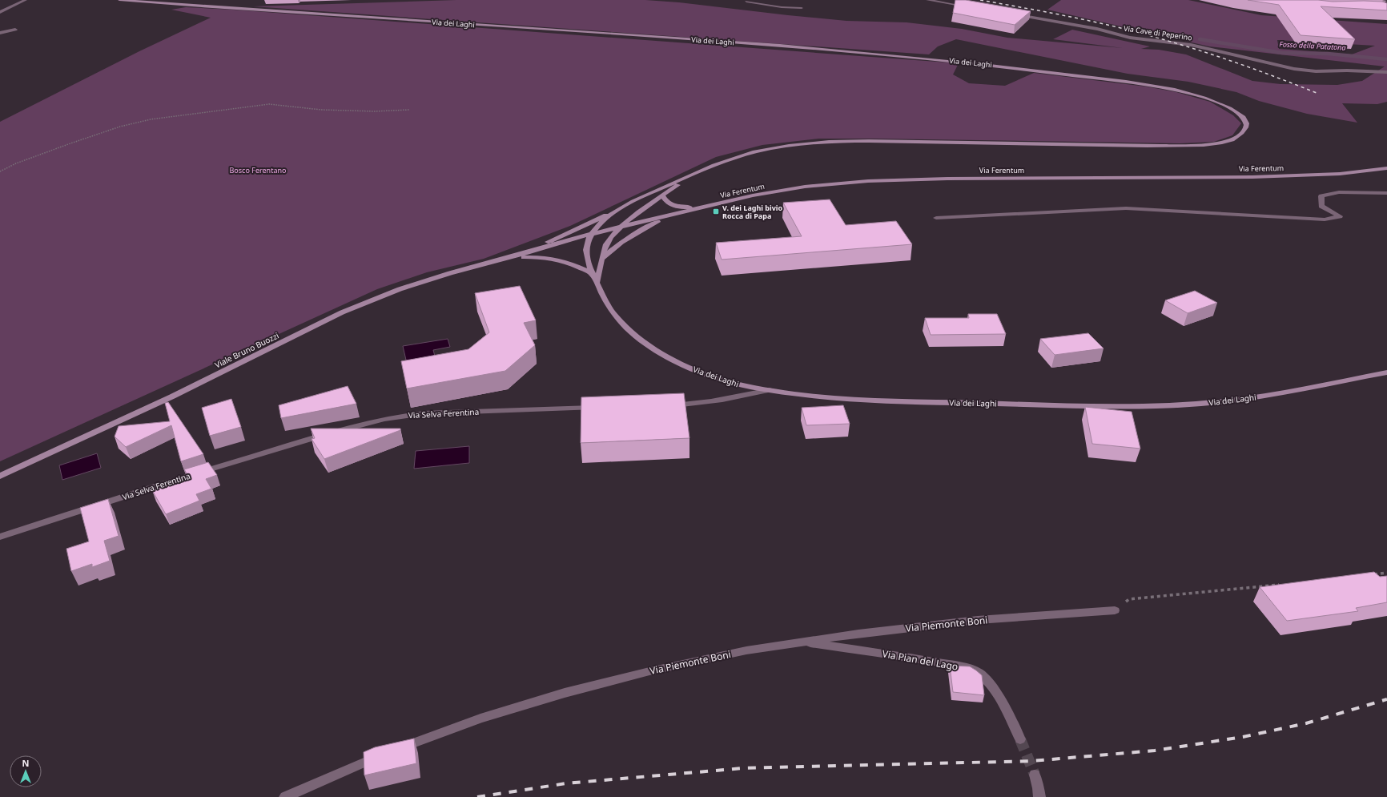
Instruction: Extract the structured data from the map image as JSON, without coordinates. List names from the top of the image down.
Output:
{
  "streets": {
    "main road": ["Via dei Laghi", "Via Ferentum", "Viale Bruno Buozzi"],
    "street": [
      "Via Cave di Peperino",
      "Via Selva Ferentina",
      "Via Piemonte Boni",
      "Via Pian del Lago"
    ]
  },
  "crossings": [
    ["Via dei Laghi", "Via Ferentum"],
    ["Via Ferentum", "Viale Bruno Buozzi"],
    ["Via Piemonte Boni", "Via Pian del Lago"]
  ],
  "water": ["Fosso della Patatona"],
  "parks": ["Bosco Ferentano"],
  "places": {
    "transit": ["V. dei Laghi bivio Rocca di Papa"]
  },
  "north": "top"
}
